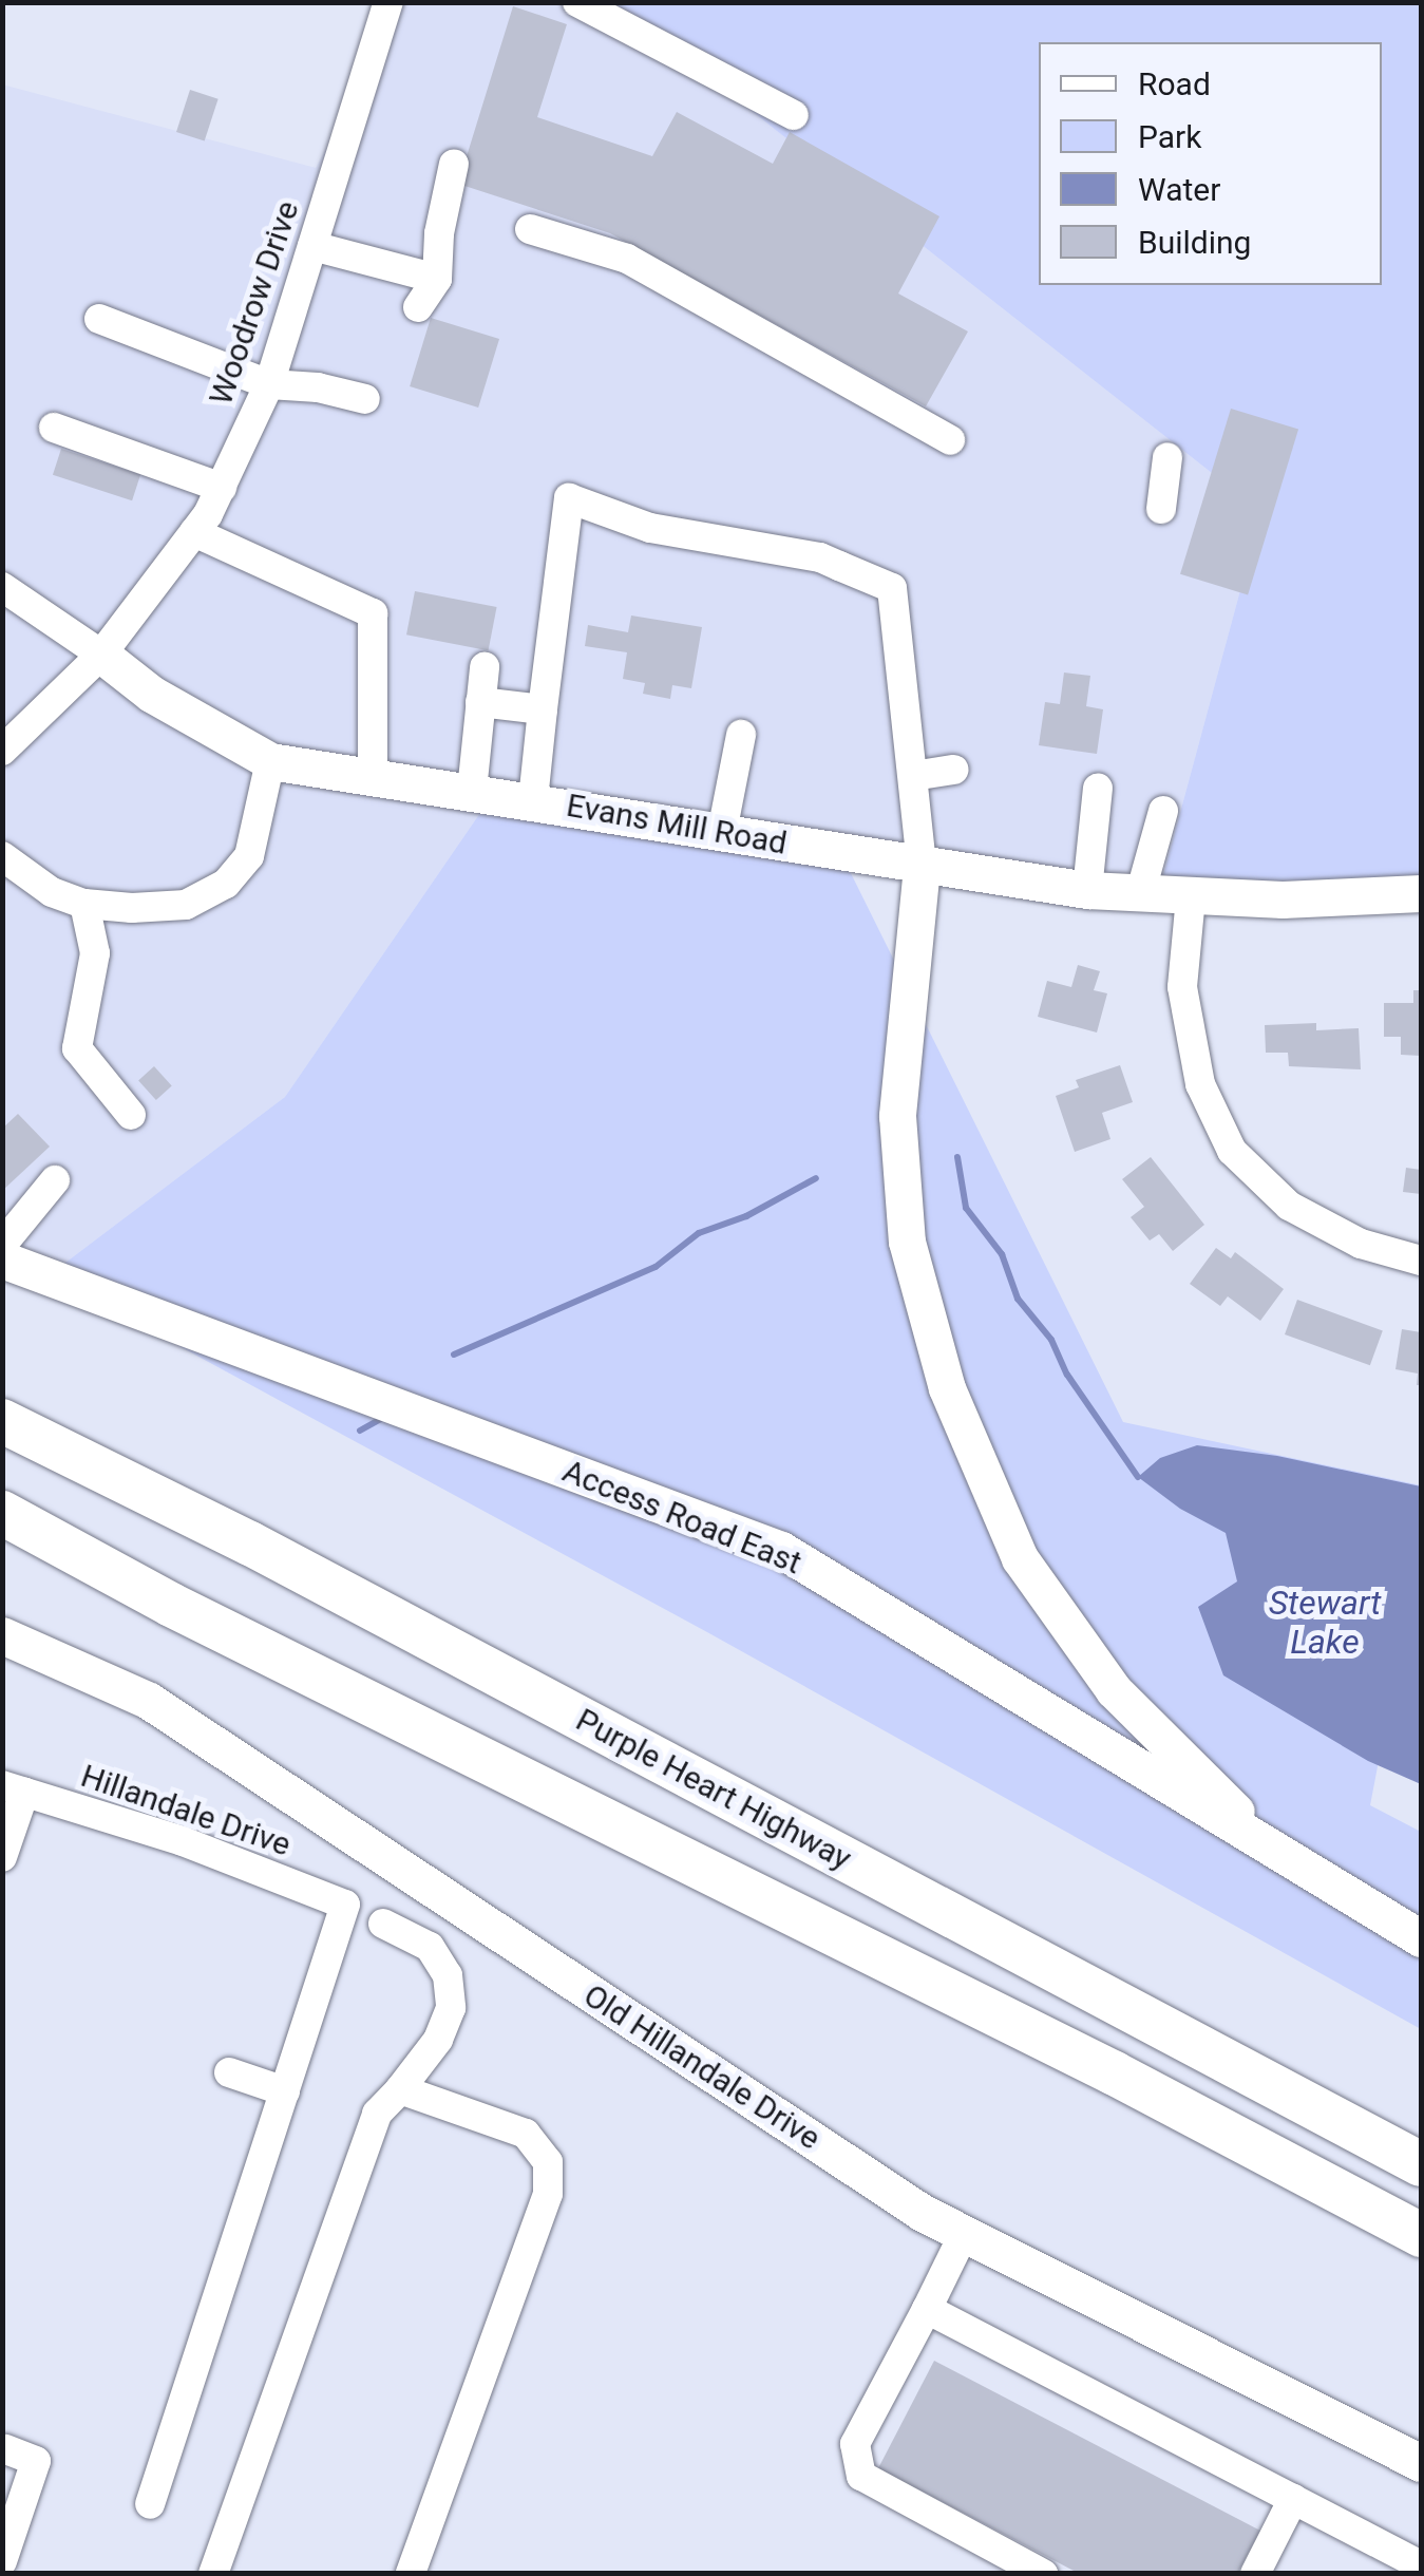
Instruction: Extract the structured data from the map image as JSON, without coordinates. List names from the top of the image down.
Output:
{
  "streets": {
    "highway": ["Purple Heart Highway"],
    "main road": ["Evans Mill Road", "Access Road East", "Old Hillandale Drive"],
    "street": ["Woodrow Drive", "Hillandale Drive"]
  },
  "crossings": [
    ["Woodrow Drive", "Evans Mill Road"]
  ],
  "water": ["Stewart Lake"],
  "legend": [
    "Road",
    "Park",
    "Water",
    "Building"
  ]
}
